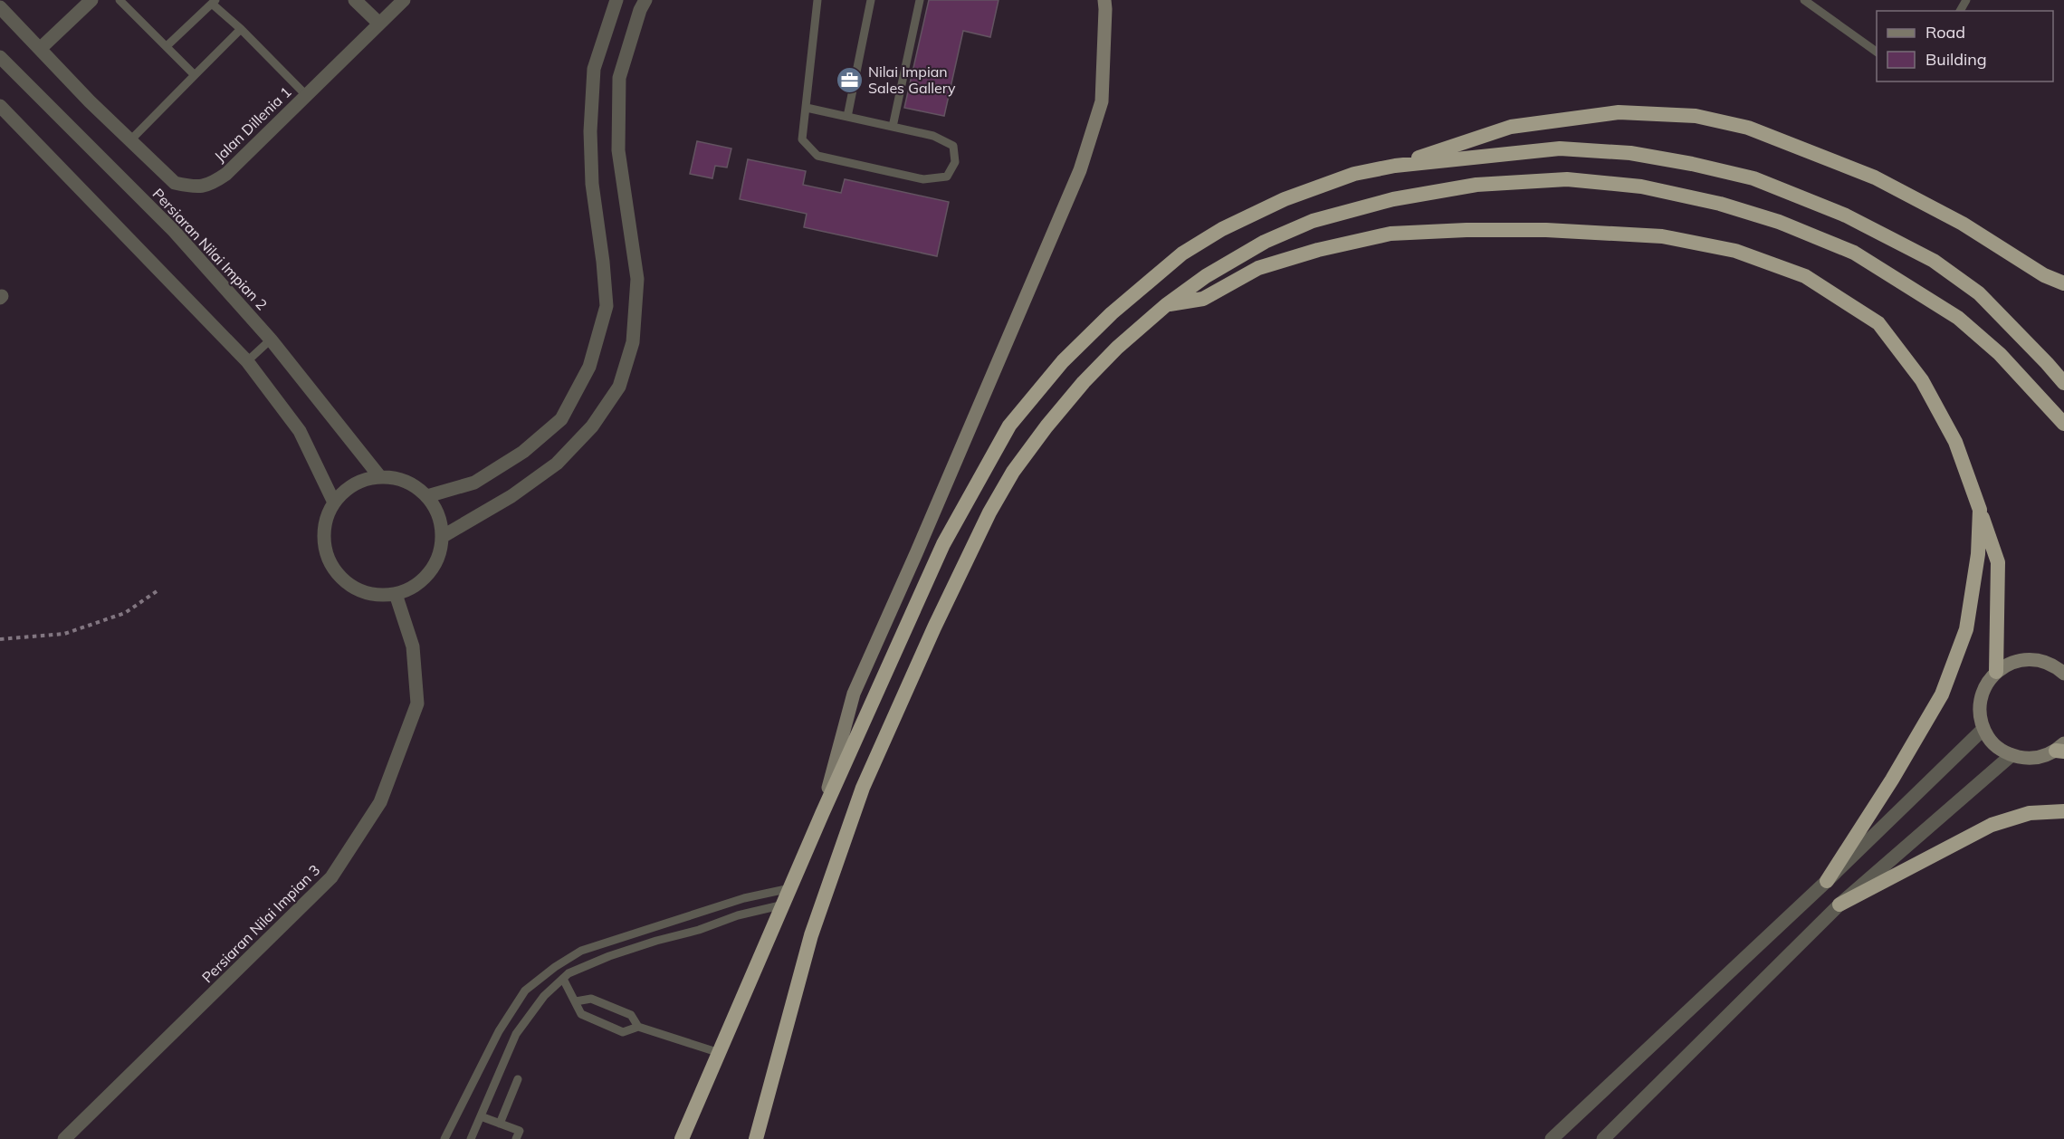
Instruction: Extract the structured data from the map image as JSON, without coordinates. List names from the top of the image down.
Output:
{
  "streets": {
    "street": ["Jalan Dillenia 1", "Persiaran Nilai Impian 2", "Persiaran Nilai Impian 3"]
  },
  "crossings": [
    ["Persiaran Nilai Impian 2", "Persiaran Nilai Impian 3"]
  ],
  "places": {
    "office": ["Nilai Impian Sales Gallery"]
  },
  "legend": ["Road", "Building"]
}
